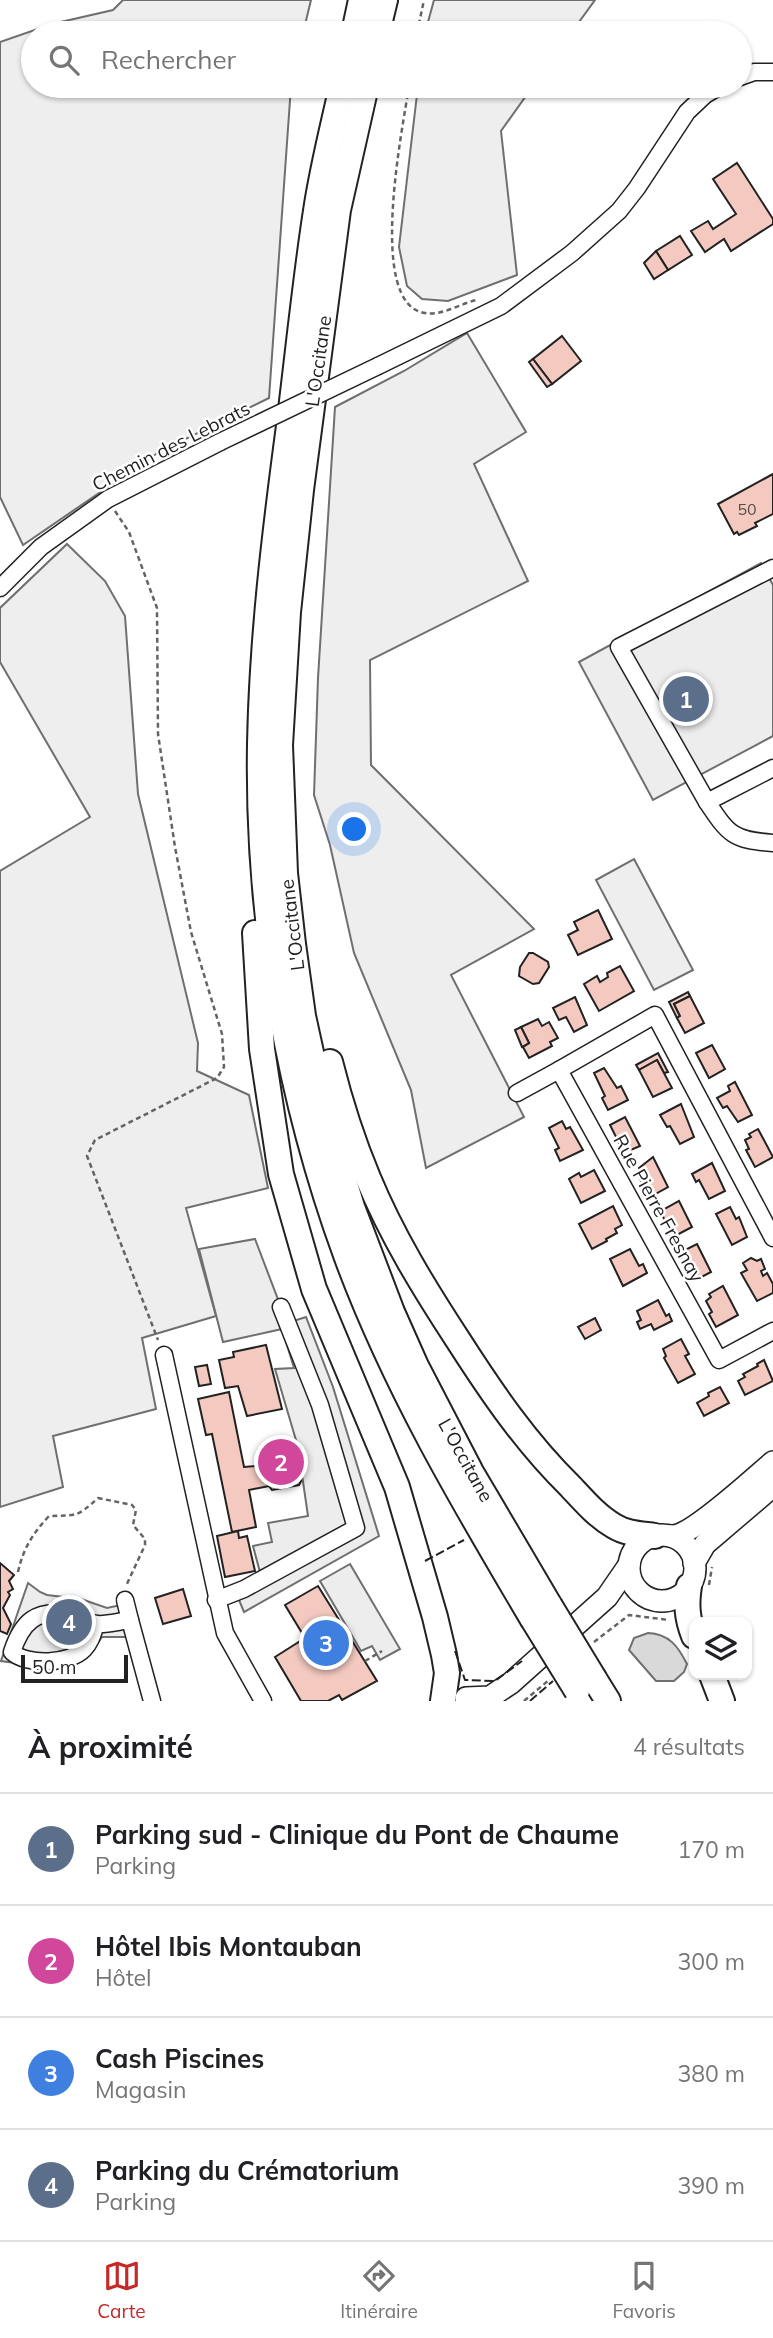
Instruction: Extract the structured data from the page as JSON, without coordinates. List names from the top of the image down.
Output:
{
  "streets": {
    "highway": ["L'Occitane"],
    "street": ["Chemin des Lebrats", "Rue Pierre Fresnay"]
  },
  "house_numbers": ["50"],
  "scale_bar": "50 m",
  "page": {
    "search": "Rechercher",
    "pins": [
      "1",
      "2",
      "4",
      "3"
    ],
    "scale": "50 m",
    "heading": ["À proximité", "4 résultats"],
    "list": [
      {
        "mark": "1",
        "name": "Parking sud - Clinique du Pont de Chaume",
        "note": "Parking",
        "value": "170 m"
      },
      {
        "mark": "2",
        "name": "Hôtel Ibis Montauban",
        "note": "Hôtel",
        "value": "300 m"
      },
      {
        "mark": "3",
        "name": "Cash Piscines",
        "note": "Magasin",
        "value": "380 m"
      },
      {
        "mark": "4",
        "name": "Parking du Crématorium",
        "note": "Parking",
        "value": "390 m"
      }
    ],
    "nav": ["Carte", "Itinéraire", "Favoris"]
  }
}
